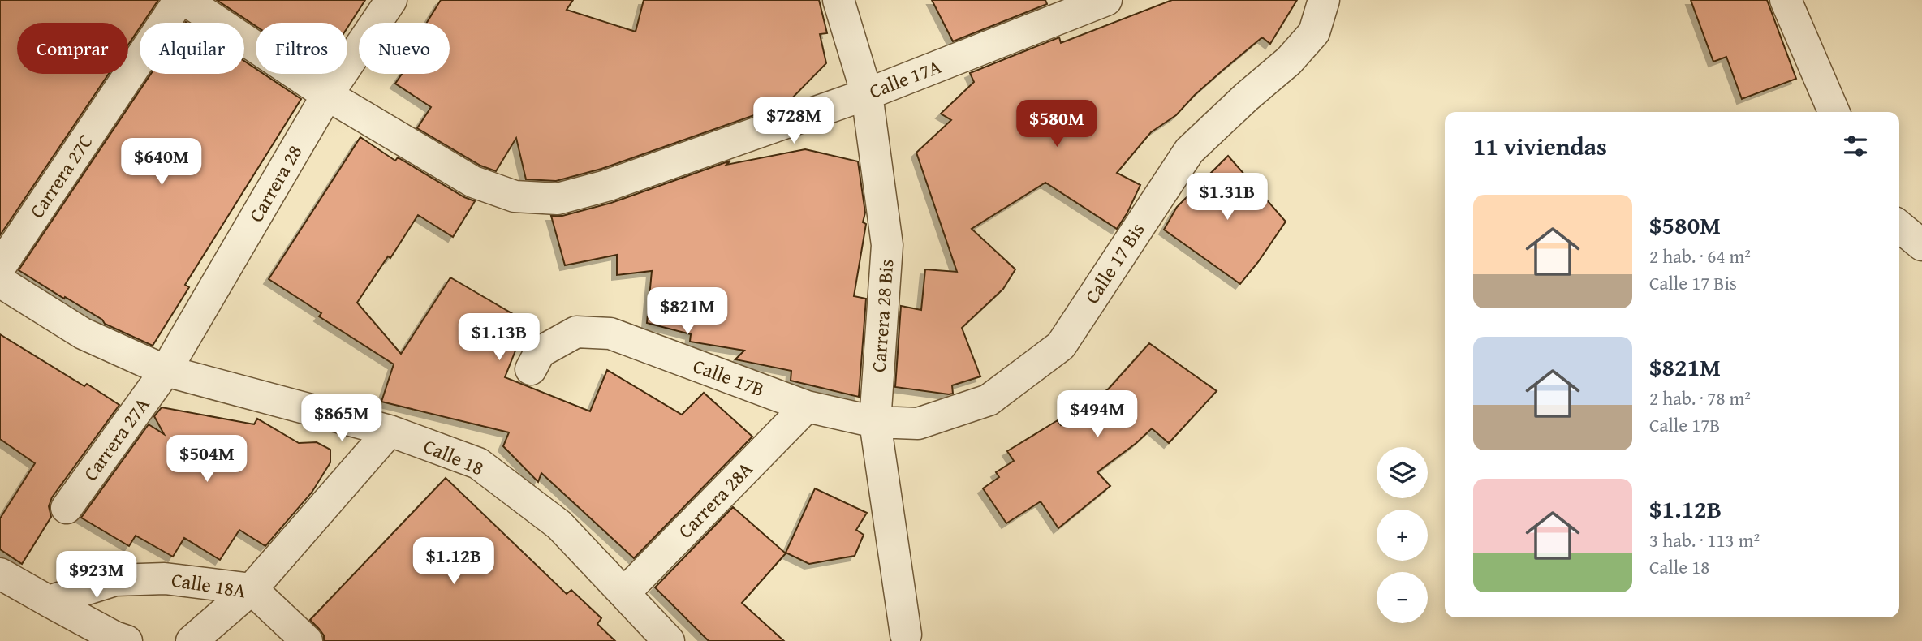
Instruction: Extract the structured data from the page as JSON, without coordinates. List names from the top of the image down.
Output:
{
  "streets": {
    "street": [
      "Calle 17A",
      "Carrera 27C",
      "Carrera 28",
      "Calle 17 Bis",
      "Carrera 28 Bis",
      "Calle 17B",
      "Carrera 27A",
      "Calle 18",
      "Carrera 28A",
      "Calle 18A"
    ]
  },
  "crossings": [
    ["Calle 17A", "Carrera 28"],
    ["Calle 17A", "Carrera 28 Bis"],
    ["Carrera 28", "Carrera 27A"],
    ["Carrera 28", "Calle 18"],
    ["Calle 17 Bis", "Carrera 28 Bis"],
    ["Calle 17 Bis", "Calle 17B"],
    ["Carrera 28 Bis", "Calle 17B"],
    ["Calle 17B", "Carrera 28A"],
    ["Carrera 27A", "Calle 18"],
    ["Calle 18", "Carrera 28A"]
  ],
  "page": {
    "chip": [
      "Comprar",
      "Alquilar",
      "Filtros",
      "Nuevo"
    ],
    "price": [
      "$728M",
      "$580M",
      "$640M",
      "$1.31B",
      "$821M",
      "$1.13B",
      "$494M",
      "$865M",
      "$504M",
      "$1.12B",
      "$923M"
    ],
    "heading": "11 viviendas",
    "list": [
      {
        "name": "$580M",
        "note": "2 hab. · 64 m² · Calle 17 Bis"
      },
      {
        "name": "$821M",
        "note": "2 hab. · 78 m² · Calle 17B"
      },
      {
        "name": "$1.12B",
        "note": "3 hab. · 113 m² · Calle 18"
      }
    ],
    "map_buttons": ["+", "−"]
  }
}
